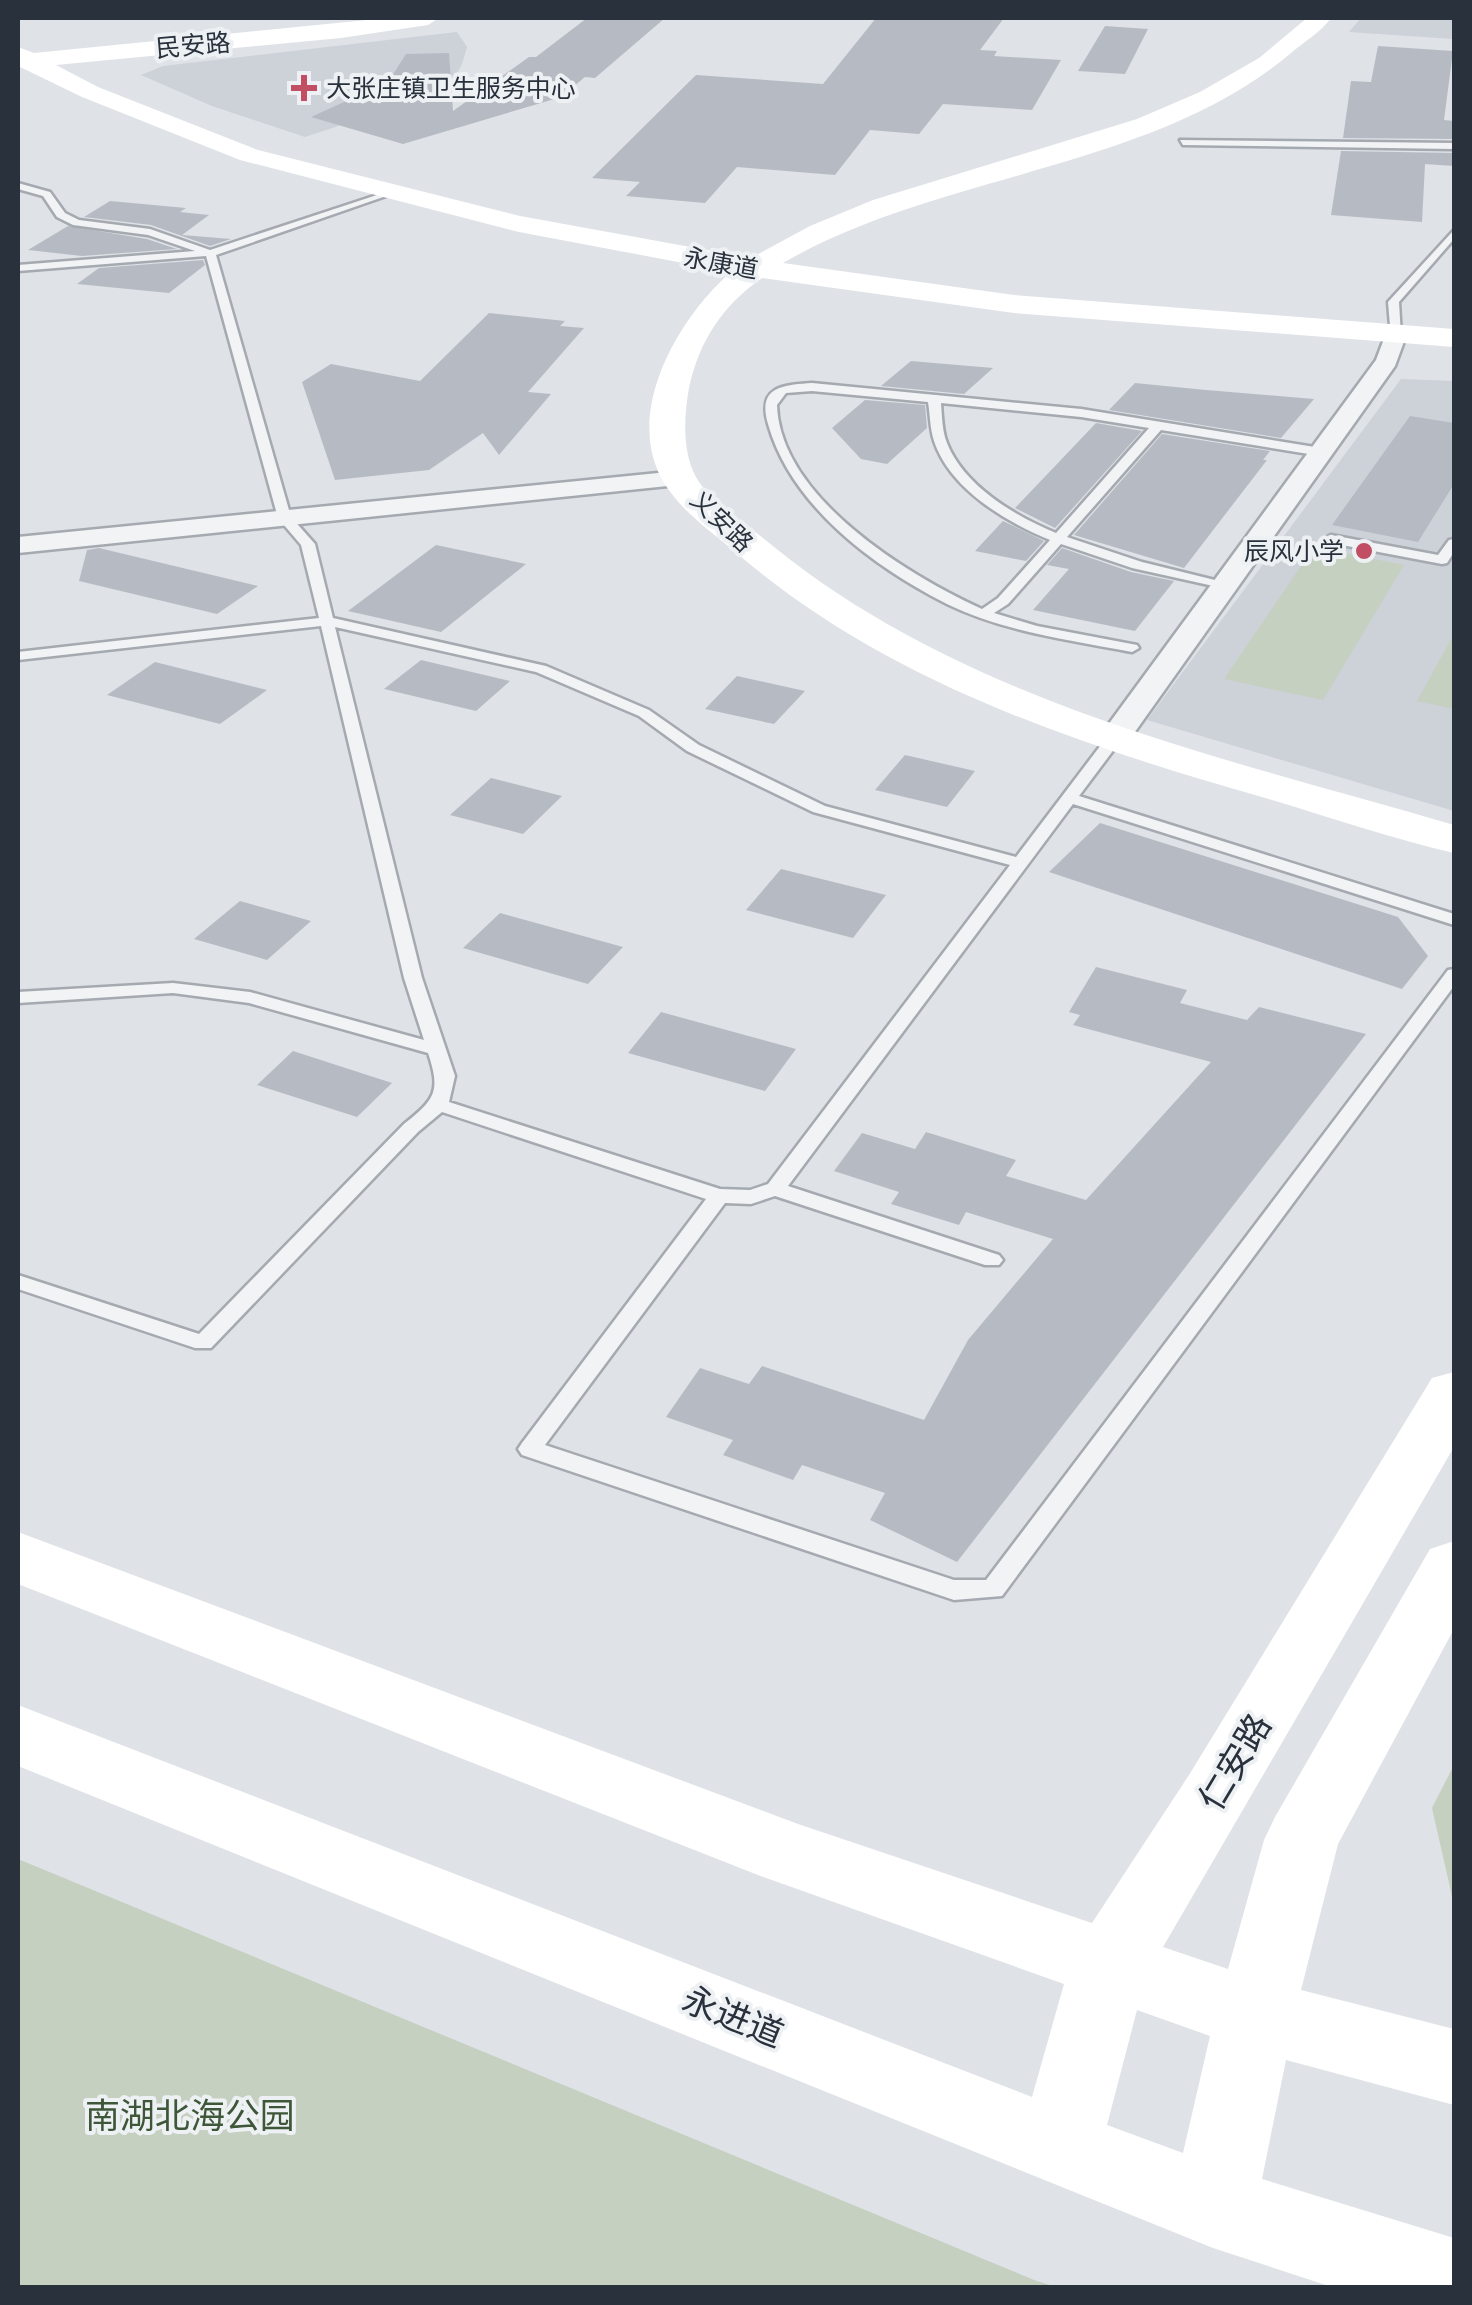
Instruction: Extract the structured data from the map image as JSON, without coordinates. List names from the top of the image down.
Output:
{
  "streets": {
    "street": [
      "民安路",
      "永康道",
      "义安路",
      "仁安路",
      "永进道"
    ]
  },
  "crossings": [
    ["民安路", "永康道"],
    ["永康道", "义安路"],
    ["仁安路", "永进道"]
  ],
  "parks": ["南湖北海公园"],
  "places": {
    "health": ["大张庄镇卫生服务中心"],
    "other": ["辰风小学"]
  }
}
